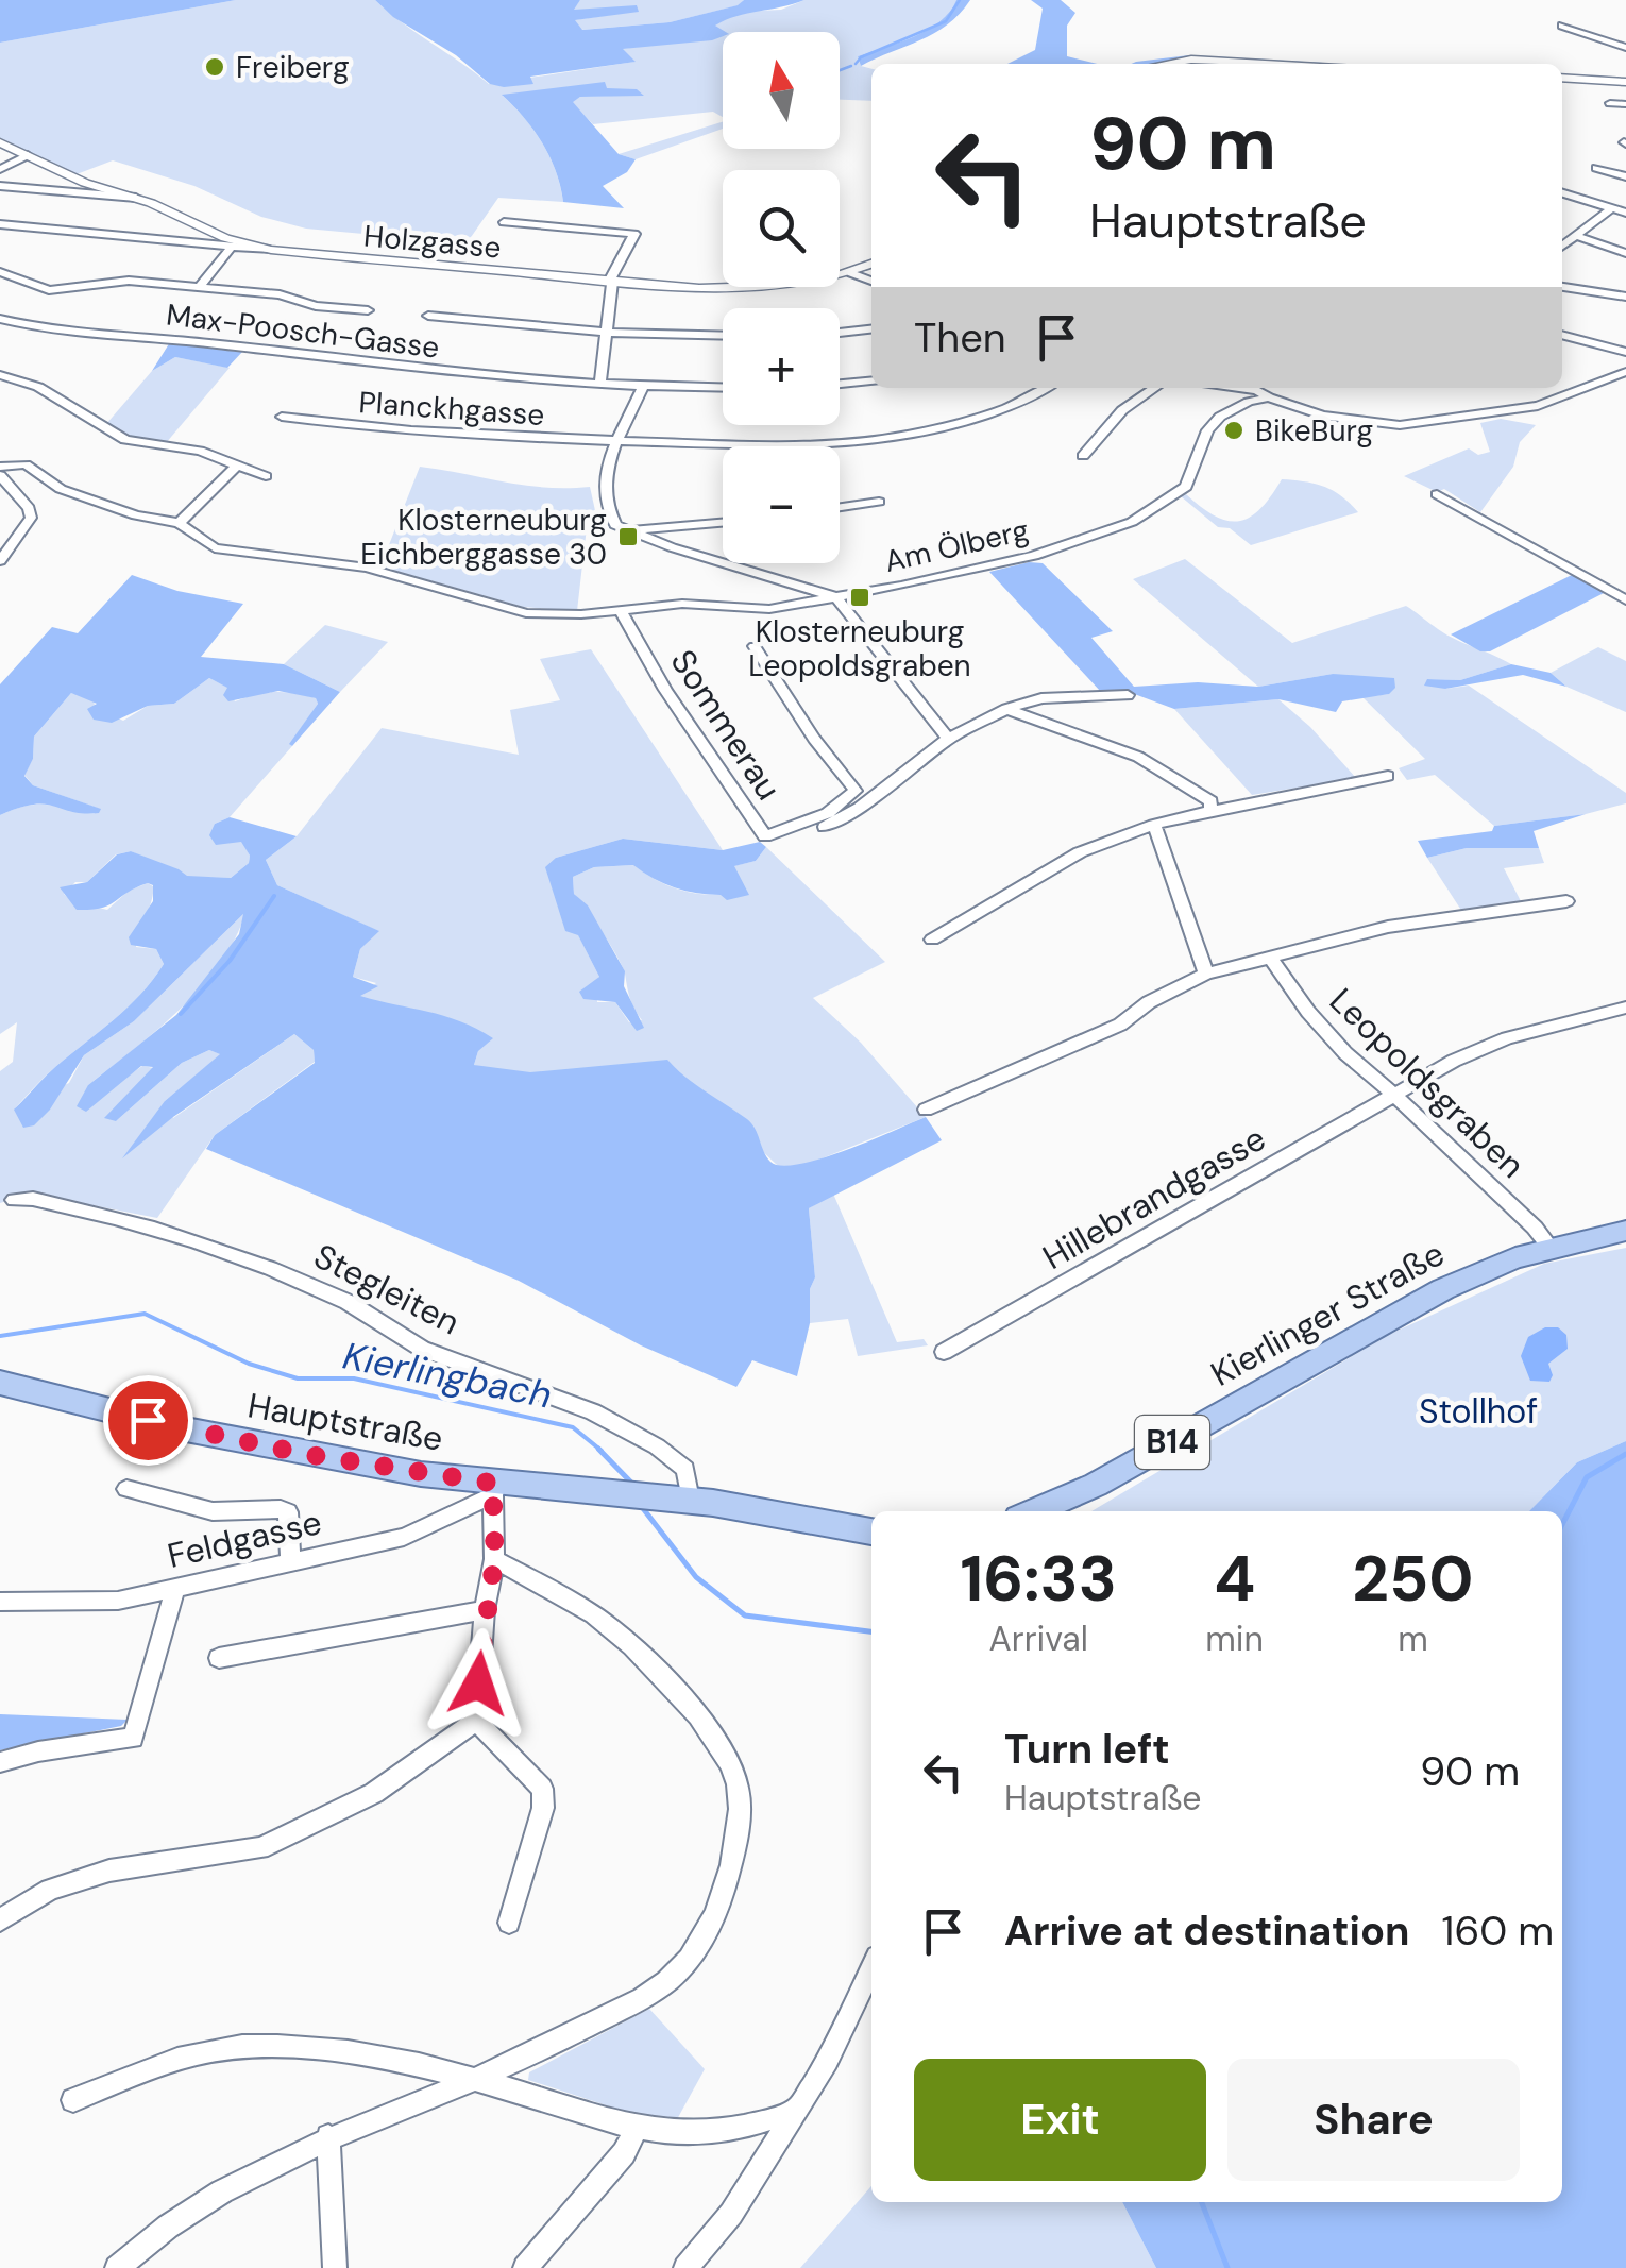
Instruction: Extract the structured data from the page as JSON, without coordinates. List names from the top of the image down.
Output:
{
  "streets": {
    "main road": ["Kierlinger Straße", "Hauptstraße", "B14"],
    "street": [
      "Holzgasse",
      "Max-Poosch-Gasse",
      "Planckhgasse",
      "Am Ölberg",
      "Sommerau",
      "Leopoldsgraben",
      "Hillebrandgasse",
      "Stegleiten",
      "Feldgasse"
    ]
  },
  "crossings": [
    ["Am Ölberg", "Sommerau"],
    ["Leopoldsgraben", "Hillebrandgasse"],
    ["Leopoldsgraben", "Kierlinger Straße"],
    ["Stegleiten", "Hauptstraße"],
    ["Hauptstraße", "Feldgasse"]
  ],
  "water": ["Kierlingbach"],
  "parks": ["Stollhof"],
  "places": {
    "other": ["Freiberg", "BikeBurg"],
    "transit": ["Klosterneuburg Eichberggasse 30", "Klosterneuburg Leopoldsgraben"]
  },
  "north": "top",
  "page": {
    "map_buttons": ["+", "−"],
    "turn": ["90 m", "Hauptstraße"],
    "then": "Then",
    "eta": [
      "16:33",
      "Arrival",
      "4",
      "min",
      "250",
      "m"
    ],
    "list": [
      {
        "name": "Turn left",
        "note": "Hauptstraße",
        "value": "90 m"
      },
      {
        "name": "Arrive at destination",
        "value": "160 m"
      }
    ],
    "buttons": ["Exit", "Share"]
  }
}
